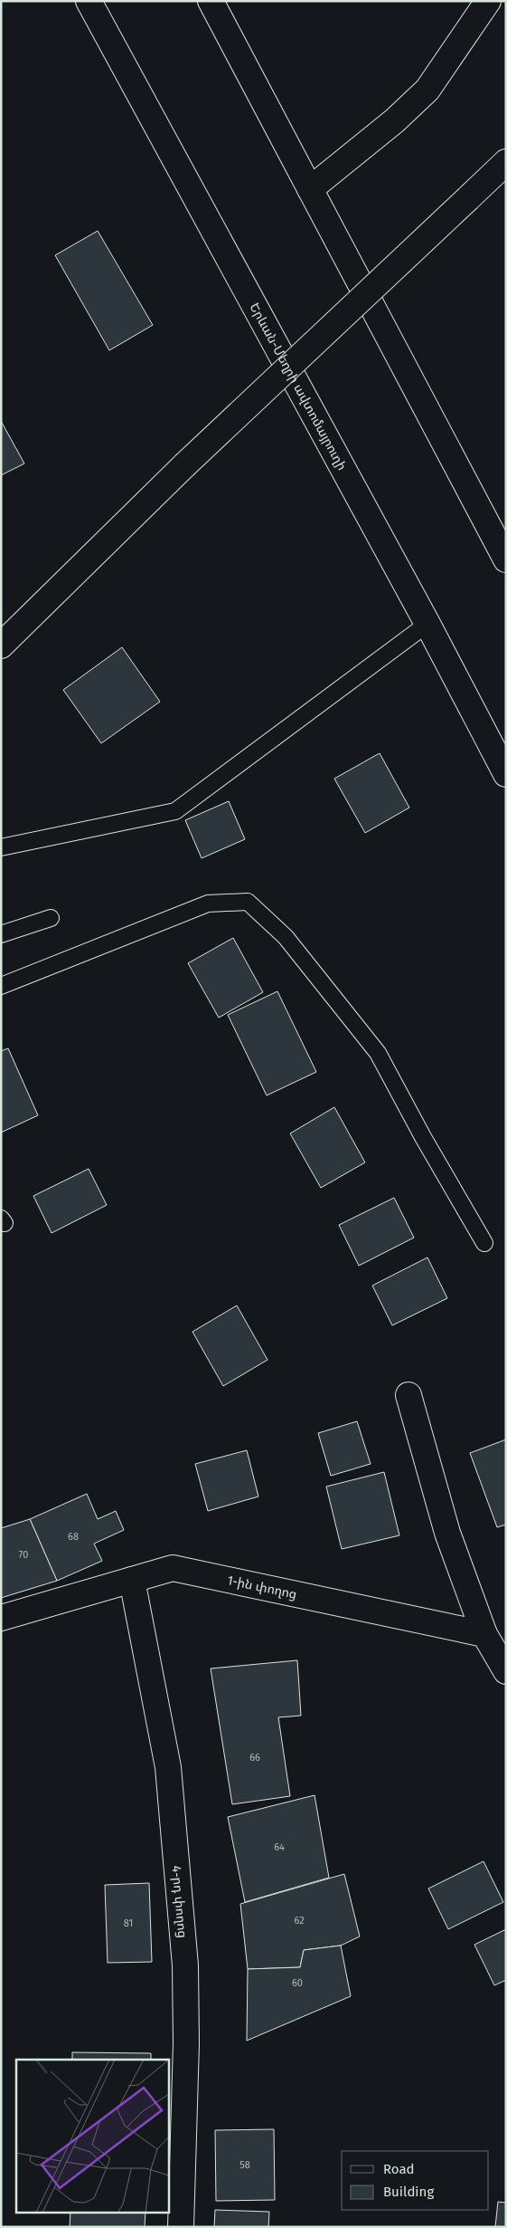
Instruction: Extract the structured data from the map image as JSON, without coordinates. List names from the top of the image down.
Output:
{
  "streets": {
    "main road": ["Երևան-Մեղրի ավտոմայրուղի", "1-ին փողոց", "4-րդ փողոց"]
  },
  "crossings": [
    ["1-ին փողոց", "4-րդ փողոց"]
  ],
  "house_numbers": [
    "68",
    "70",
    "66",
    "64",
    "62",
    "81",
    "60",
    "58"
  ],
  "legend": ["Road", "Building"]
}
